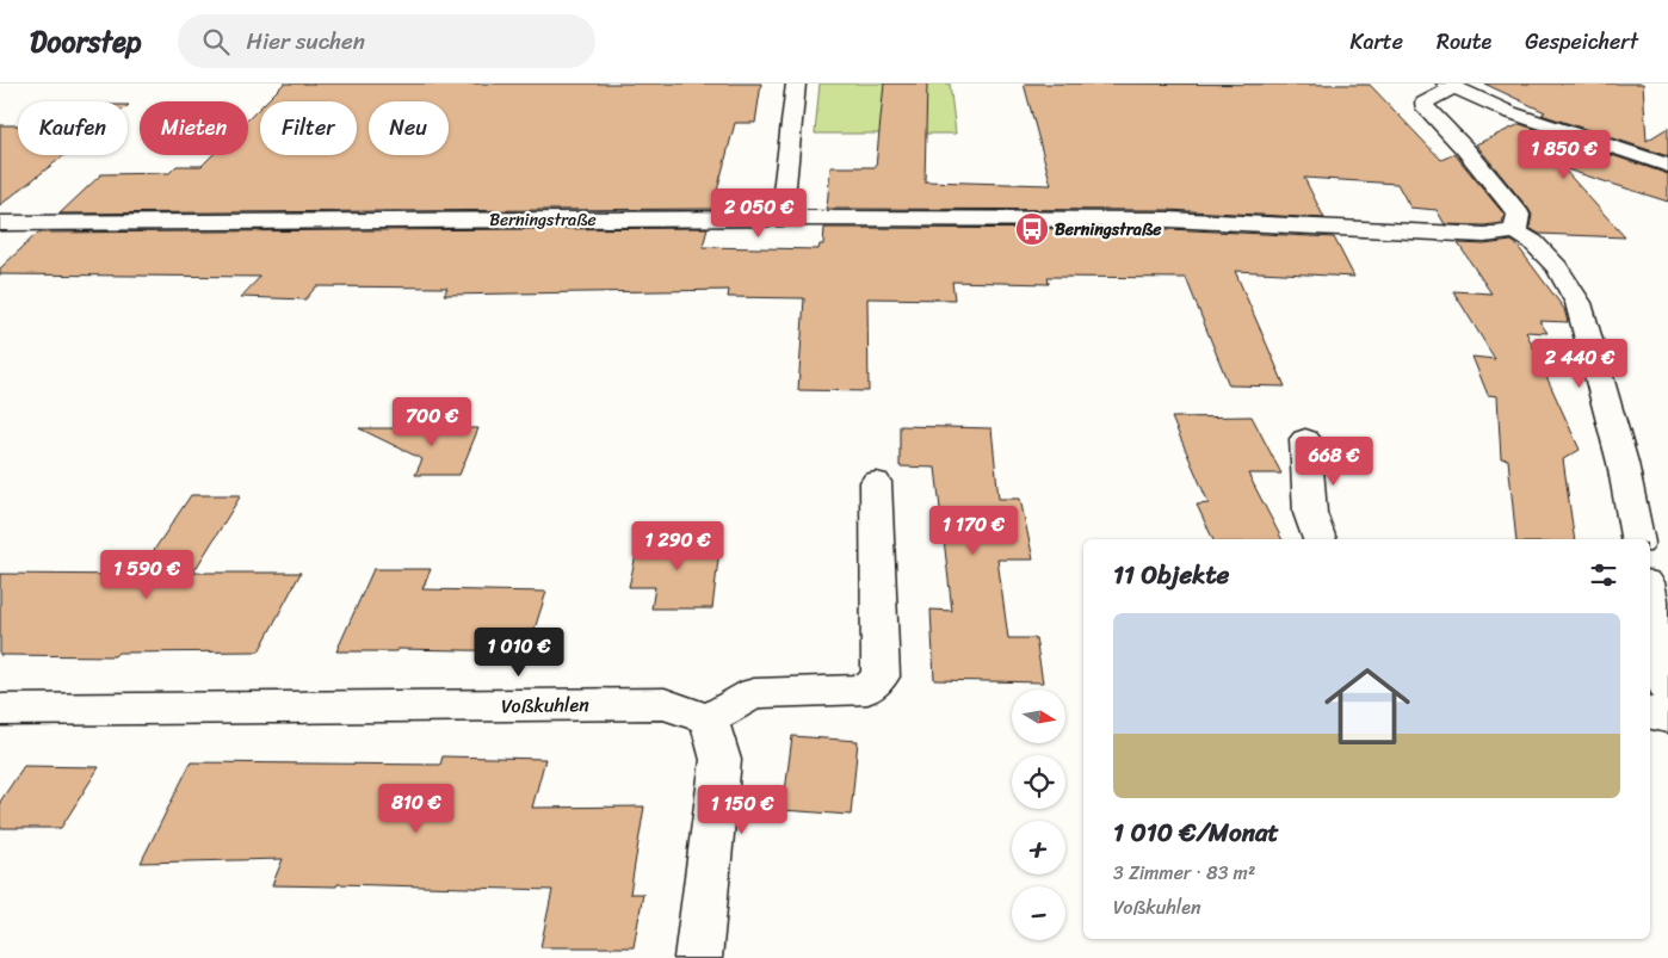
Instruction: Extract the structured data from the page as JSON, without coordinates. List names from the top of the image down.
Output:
{
  "streets": {
    "street": ["Berningstraße", "Voßkuhlen"]
  },
  "places": {
    "bus stop": ["Berningstraße"]
  },
  "north": "right",
  "page": {
    "header": "Doorstep",
    "search": "Hier suchen",
    "nav": ["Karte", "Route", "Gespeichert"],
    "chip": [
      "Kaufen",
      "Mieten",
      "Filter",
      "Neu"
    ],
    "price": [
      "1 850 €",
      "2 050 €",
      "2 440 €",
      "700 €",
      "668 €",
      "1 170 €",
      "1 290 €",
      "1 590 €",
      "1 010 €",
      "810 €",
      "1 150 €"
    ],
    "heading": "11 Objekte",
    "list": [
      {
        "name": "1 010 €/Monat",
        "note": "3 Zimmer · 83 m² · Voßkuhlen"
      }
    ],
    "map_buttons": ["+", "−"]
  }
}
